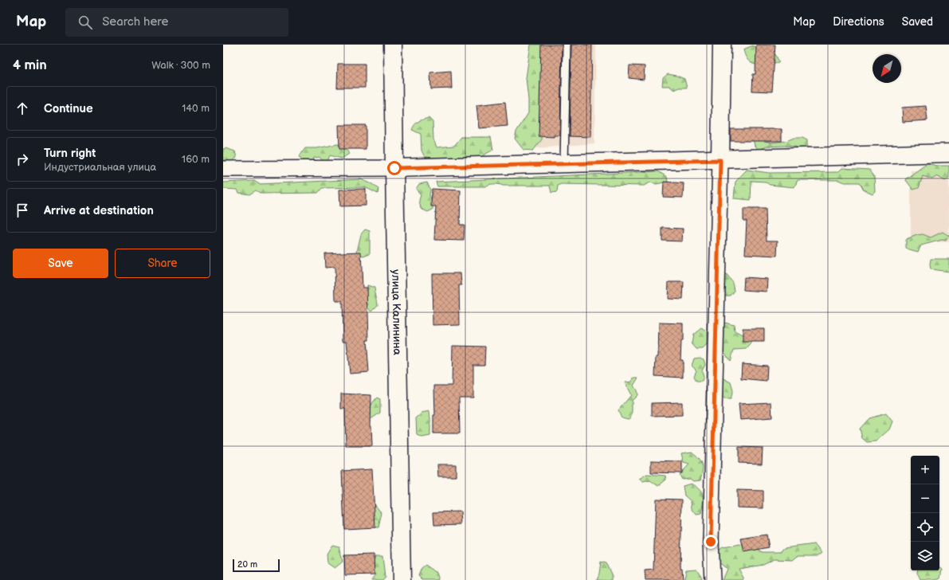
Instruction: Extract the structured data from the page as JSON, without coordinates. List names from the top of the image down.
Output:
{
  "streets": {
    "street": ["улица Калинина"]
  },
  "scale_bar": "20 m",
  "north": "bottom left",
  "page": {
    "header": "Map",
    "search": "Search here",
    "nav": ["Map", "Directions", "Saved"],
    "heading": ["4 min", "Walk · 300 m"],
    "list": [
      ["Continue", "140 m"],
      ["Turn right", "Индустриальная улица", "160 m"],
      "Arrive at destination"
    ],
    "buttons": ["Save", "Share"],
    "map_buttons": ["+", "−"],
    "scale": "20 m"
  }
}
